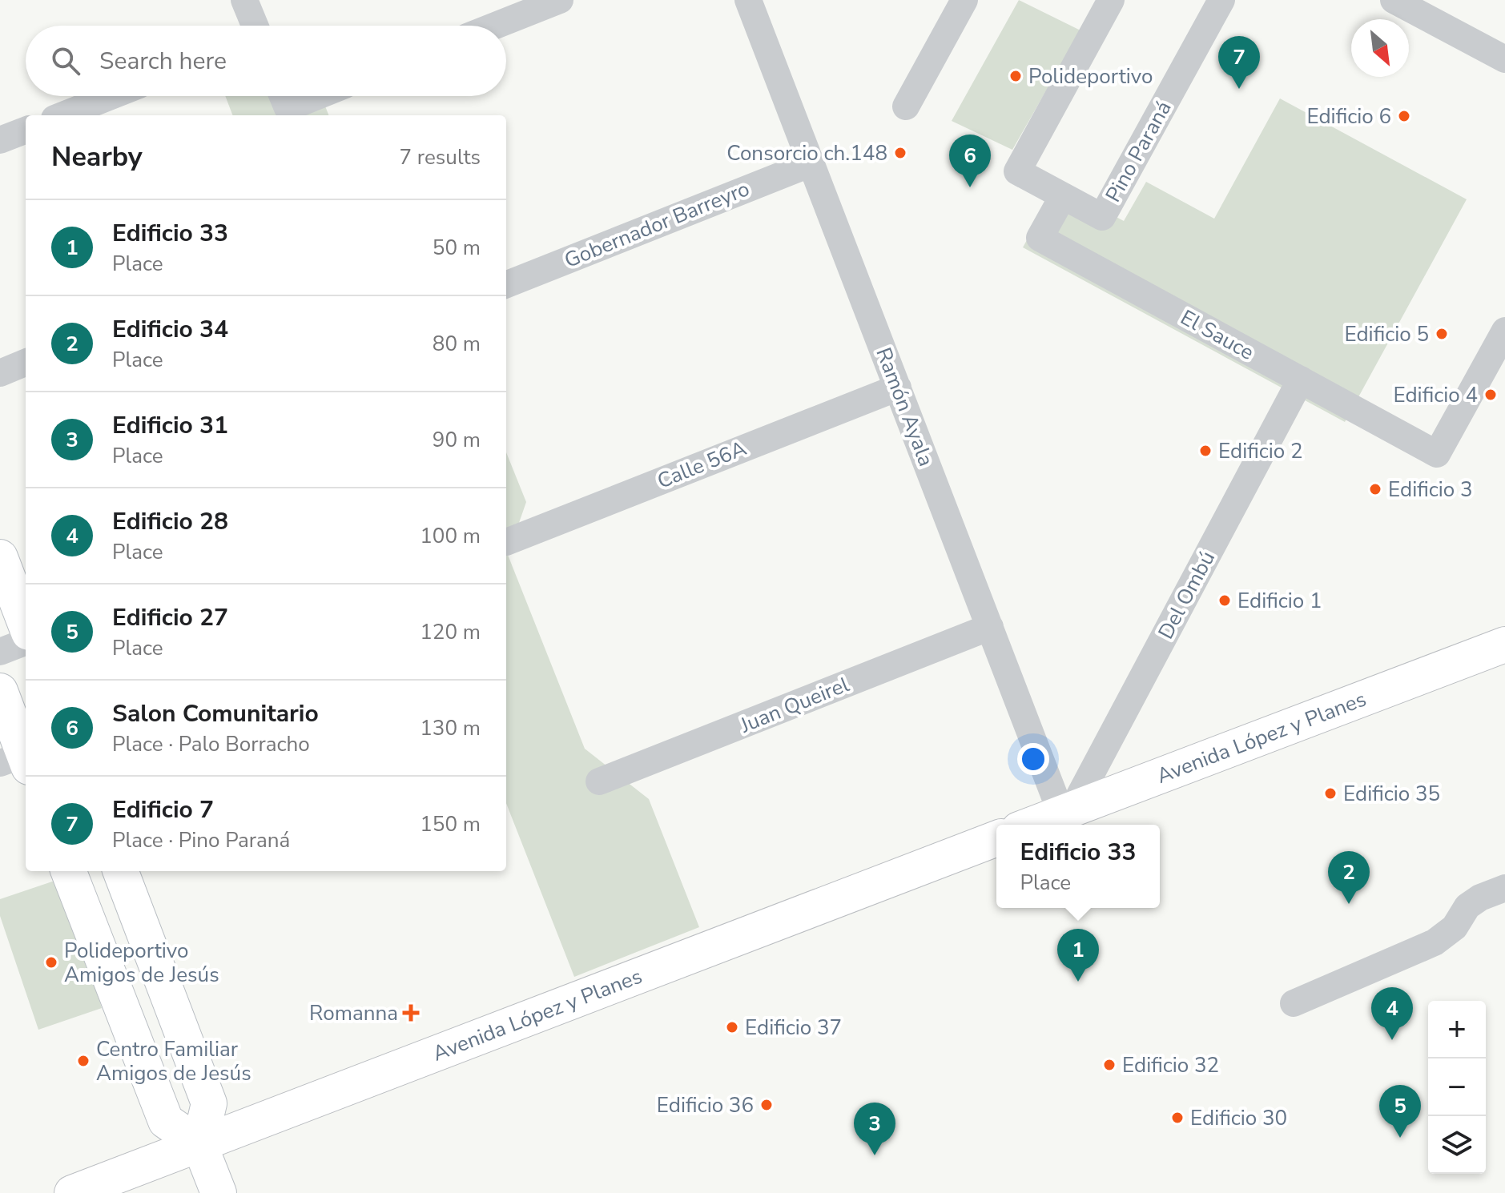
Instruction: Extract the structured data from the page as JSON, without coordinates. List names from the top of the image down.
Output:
{
  "streets": {
    "main road": ["Avenida López y Planes"],
    "street": [
      "Pino Paraná",
      "Gobernador Barreyro",
      "El Sauce",
      "Ramón Ayala",
      "Calle 56A",
      "Del Ombú",
      "Juan Queirel"
    ]
  },
  "crossings": [
    ["Pino Paraná", "El Sauce"],
    ["Gobernador Barreyro", "Ramón Ayala"],
    ["El Sauce", "Del Ombú"],
    ["Ramón Ayala", "Calle 56A"],
    ["Ramón Ayala", "Del Ombú"],
    ["Ramón Ayala", "Juan Queirel"],
    ["Ramón Ayala", "Avenida López y Planes"],
    ["Del Ombú", "Avenida López y Planes"]
  ],
  "places": {
    "other": [
      "Polideportivo",
      "Edificio 6",
      "Consorcio ch.148",
      "Edificio 5",
      "Edificio 4",
      "Edificio 2",
      "Edificio 3",
      "Edificio 1",
      "Edificio 35",
      "Polideportivo Amigos de Jesús",
      "Edificio 37",
      "Centro Familiar Amigos de Jesús",
      "Edificio 32",
      "Edificio 36",
      "Edificio 30"
    ],
    "health": ["Romanna"]
  },
  "north": "bottom right",
  "page": {
    "search": "Search here",
    "pins": [
      "7",
      "6",
      "2",
      "1",
      "4",
      "5",
      "3"
    ],
    "heading": ["Nearby", "7 results"],
    "list": [
      {
        "mark": "1",
        "name": "Edificio 33",
        "note": "Place",
        "value": "50 m"
      },
      {
        "mark": "2",
        "name": "Edificio 34",
        "note": "Place",
        "value": "80 m"
      },
      {
        "mark": "3",
        "name": "Edificio 31",
        "note": "Place",
        "value": "90 m"
      },
      {
        "mark": "4",
        "name": "Edificio 28",
        "note": "Place",
        "value": "100 m"
      },
      {
        "mark": "5",
        "name": "Edificio 27",
        "note": "Place",
        "value": "120 m"
      },
      {
        "mark": "6",
        "name": "Salon Comunitario",
        "note": "Place · Palo Borracho",
        "value": "130 m"
      },
      {
        "mark": "7",
        "name": "Edificio 7",
        "note": "Place · Pino Paraná",
        "value": "150 m"
      }
    ],
    "popup": ["Edificio 33", "Place"],
    "map_buttons": ["+", "−"]
  }
}
